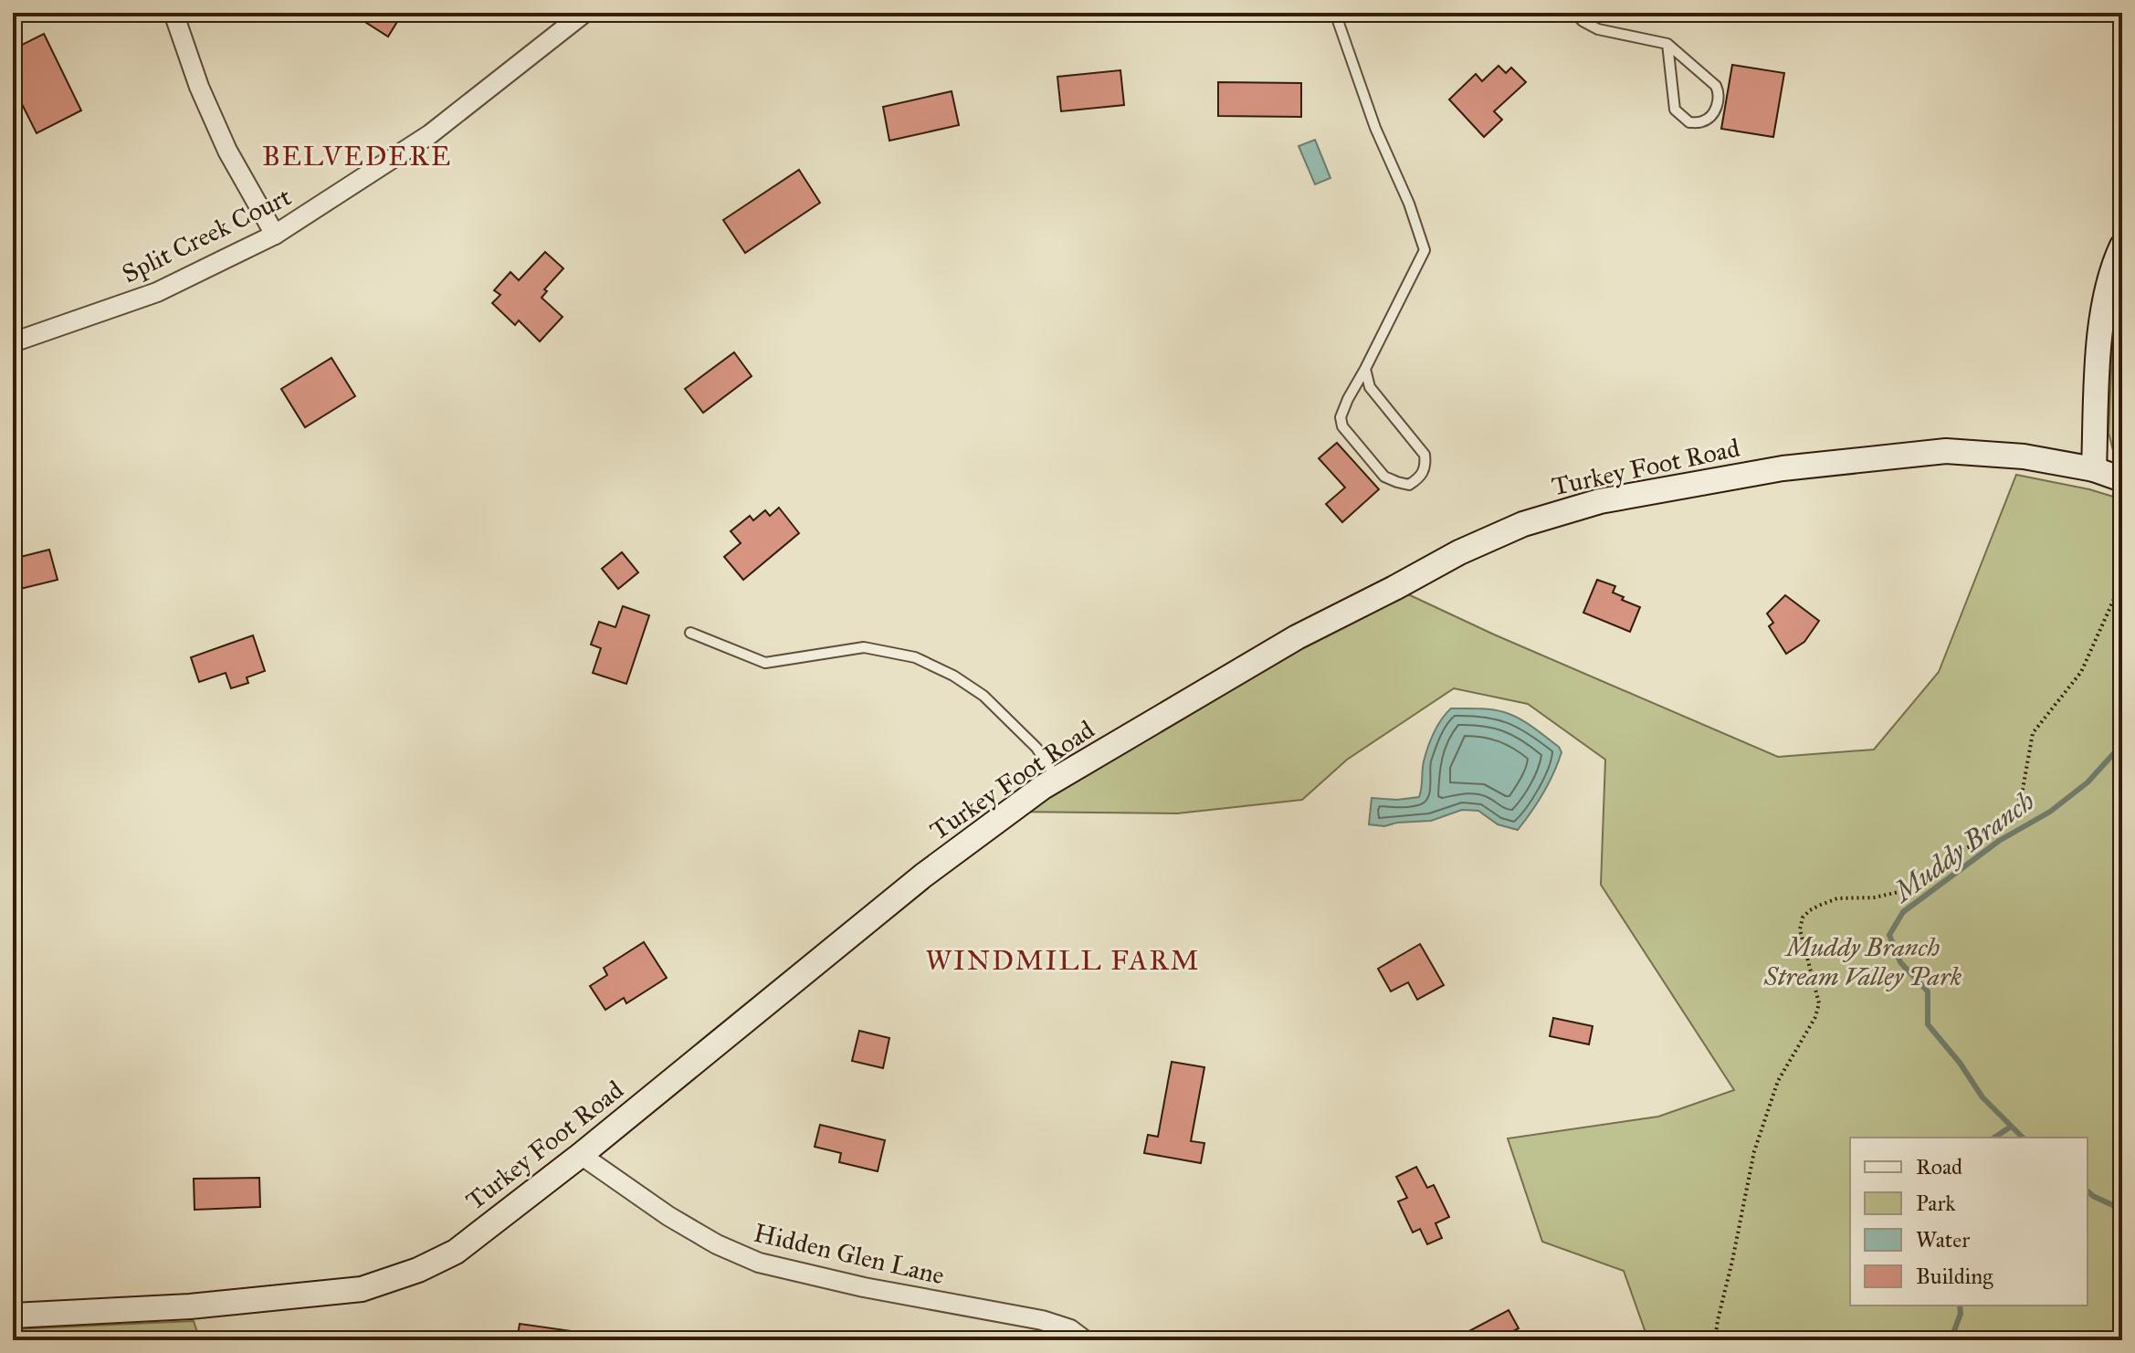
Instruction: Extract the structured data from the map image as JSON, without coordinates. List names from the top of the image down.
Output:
{
  "streets": {
    "street": ["Split Creek Court", "Turkey Foot Road", "Hidden Glen Lane"]
  },
  "crossings": [
    ["Turkey Foot Road", "Hidden Glen Lane"]
  ],
  "districts": ["BELVEDERE", "WINDMILL FARM"],
  "water": ["Muddy Branch"],
  "parks": ["Muddy Branch Stream Valley Park"],
  "legend": [
    "Road",
    "Park",
    "Water",
    "Building"
  ]
}
